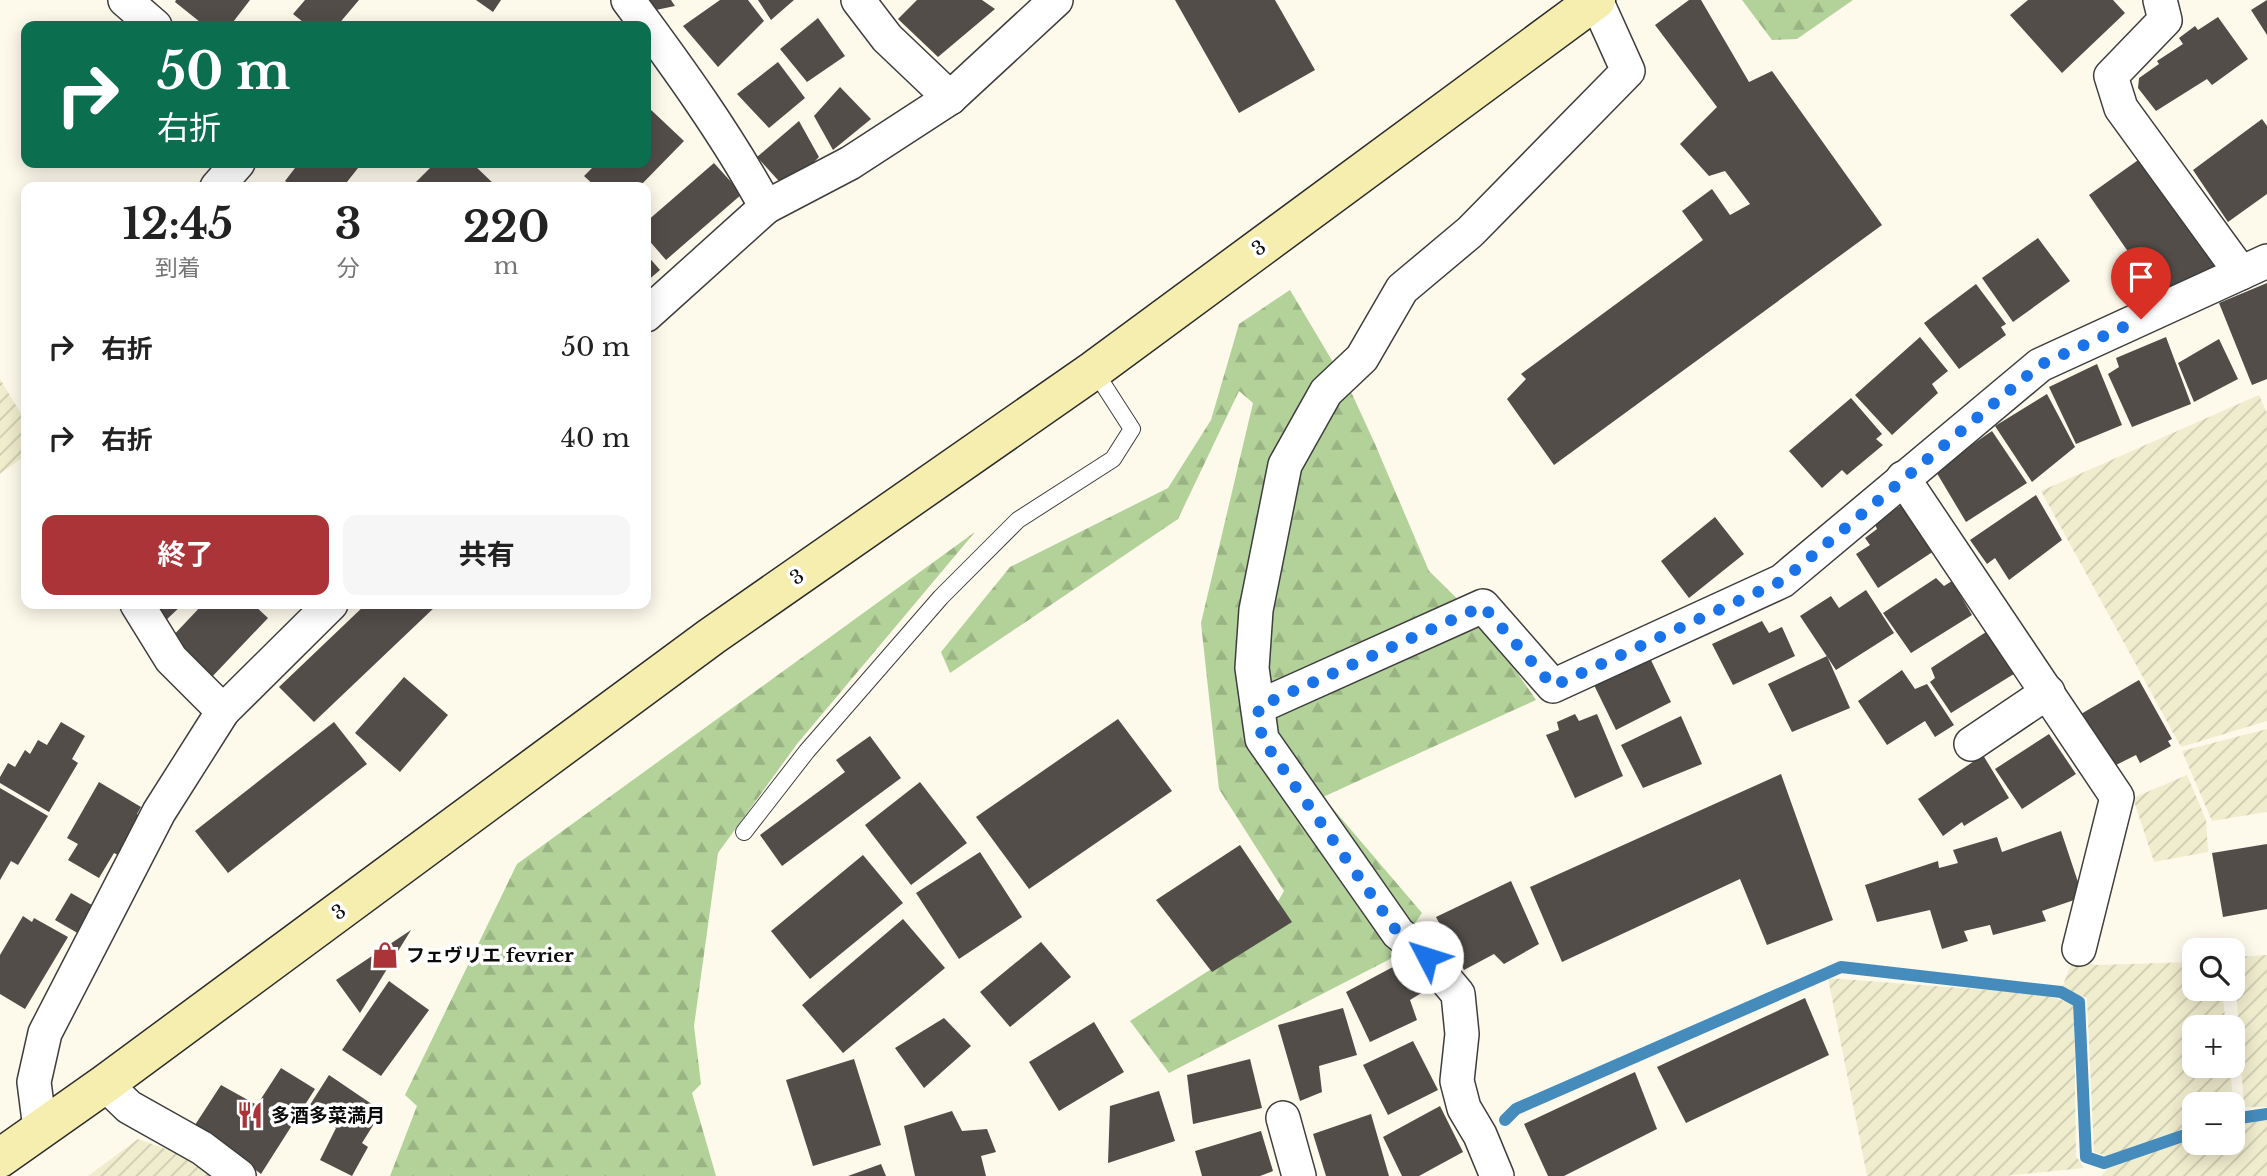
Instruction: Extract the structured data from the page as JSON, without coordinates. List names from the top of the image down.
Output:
{
  "streets": {
    "street": ["3"]
  },
  "places": {
    "shop": ["フェヴリエ fevrier"],
    "restaurant": ["多酒多菜満月"]
  },
  "page": {
    "turn": ["50 m", "右折"],
    "eta": [
      "12:45",
      "到着",
      "3",
      "分",
      "220",
      "m"
    ],
    "list": [
      {
        "name": "右折",
        "value": "50 m"
      },
      {
        "name": "右折",
        "value": "40 m"
      }
    ],
    "buttons": ["終了", "共有"],
    "map_buttons": ["+", "−"]
  }
}
